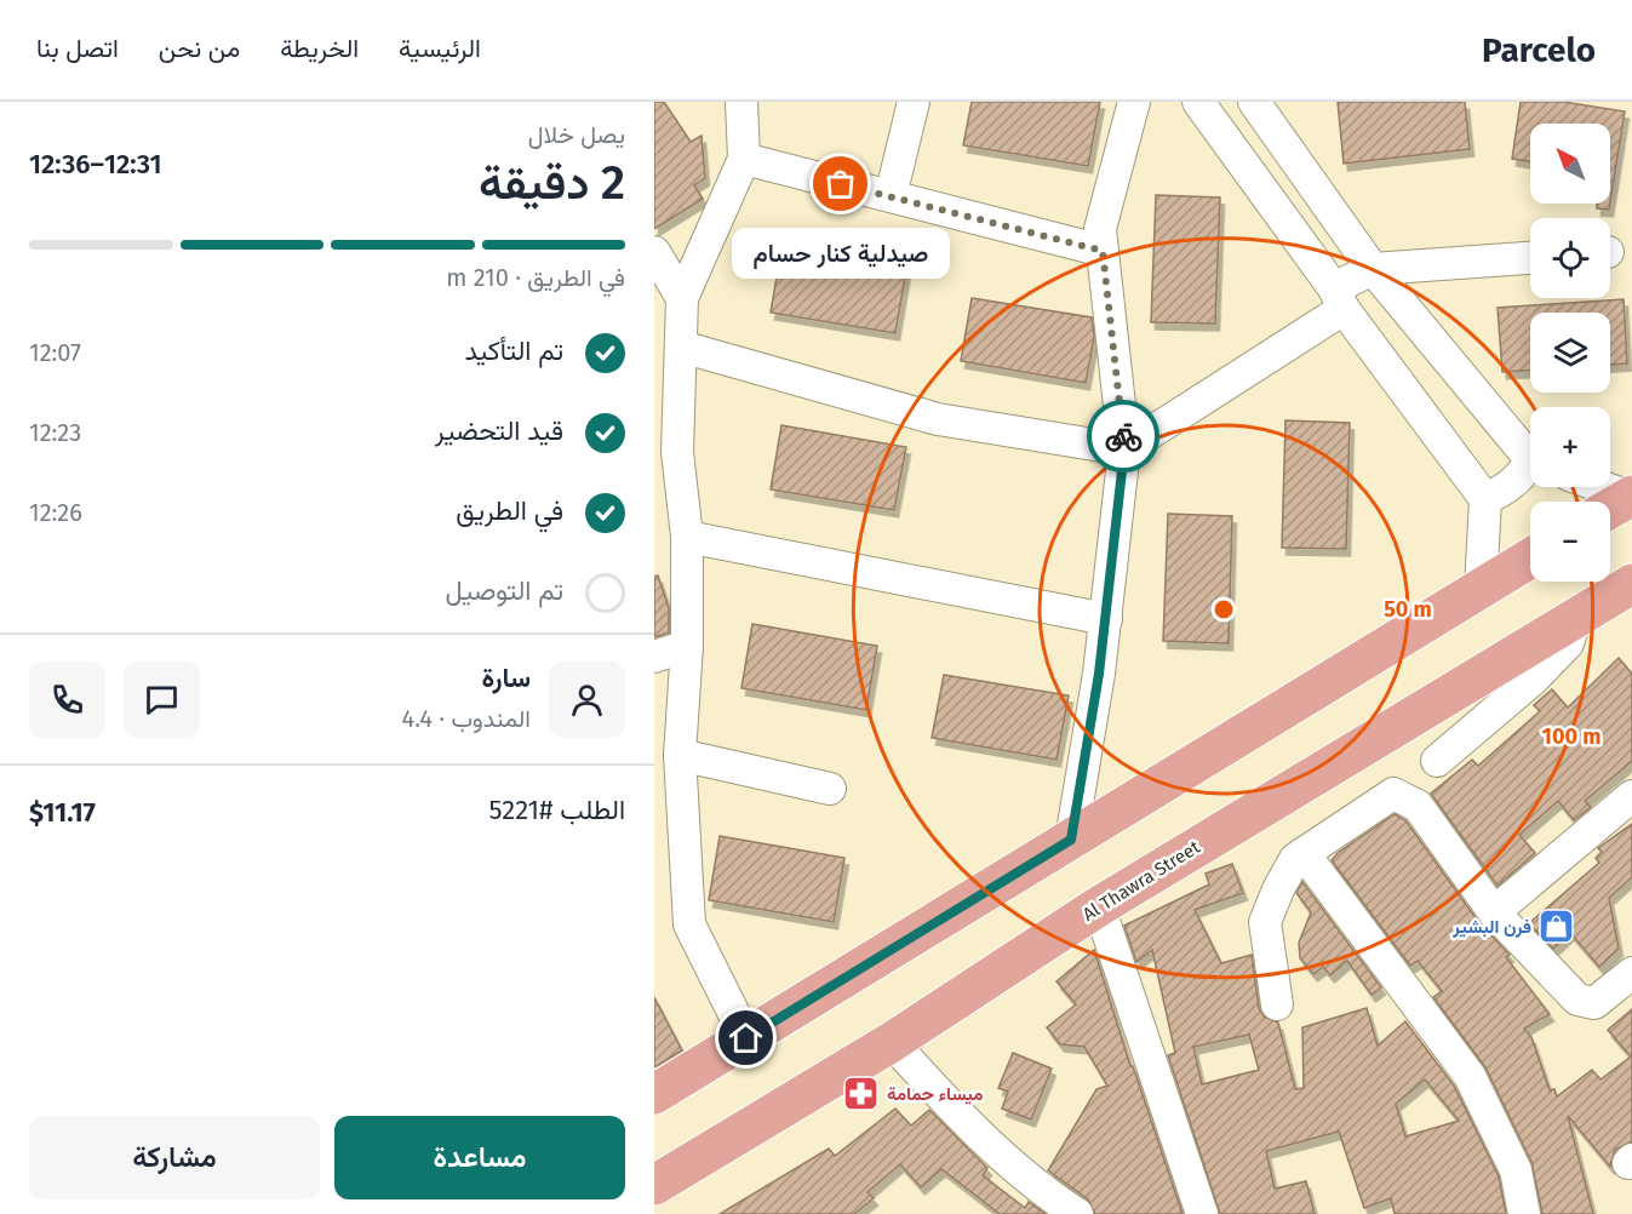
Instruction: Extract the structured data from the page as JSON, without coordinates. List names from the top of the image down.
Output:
{
  "streets": {
    "main road": ["Al Thawra Street"]
  },
  "places": {
    "other": ["صيدلية كنار حسام"],
    "shop": ["فرن البشير"],
    "pharmacy": ["ميساء حمامة"]
  },
  "north": "top left",
  "page": {
    "header": "Parcelo",
    "nav": [
      "الرئيسية",
      "الخريطة",
      "من نحن",
      "اتصل بنا"
    ],
    "heading": ["2 دقيقة", "يصل خلال", "12:31–12:36"],
    "panel": [
      "سارة",
      "المندوب · 4.4",
      "الطلب #5221",
      "$11.17"
    ],
    "map_buttons": ["+", "−"],
    "bar": "في الطريق · 210 m",
    "bubble": "صيدلية كنار حسام",
    "list": [
      ["تم التأكيد", "12:07"],
      ["قيد التحضير", "12:23"],
      ["في الطريق", "12:26"],
      "تم التوصيل"
    ],
    "buttons": ["مساعدة", "مشاركة"]
  },
  "rings": ["50 m", "100 m"]
}
